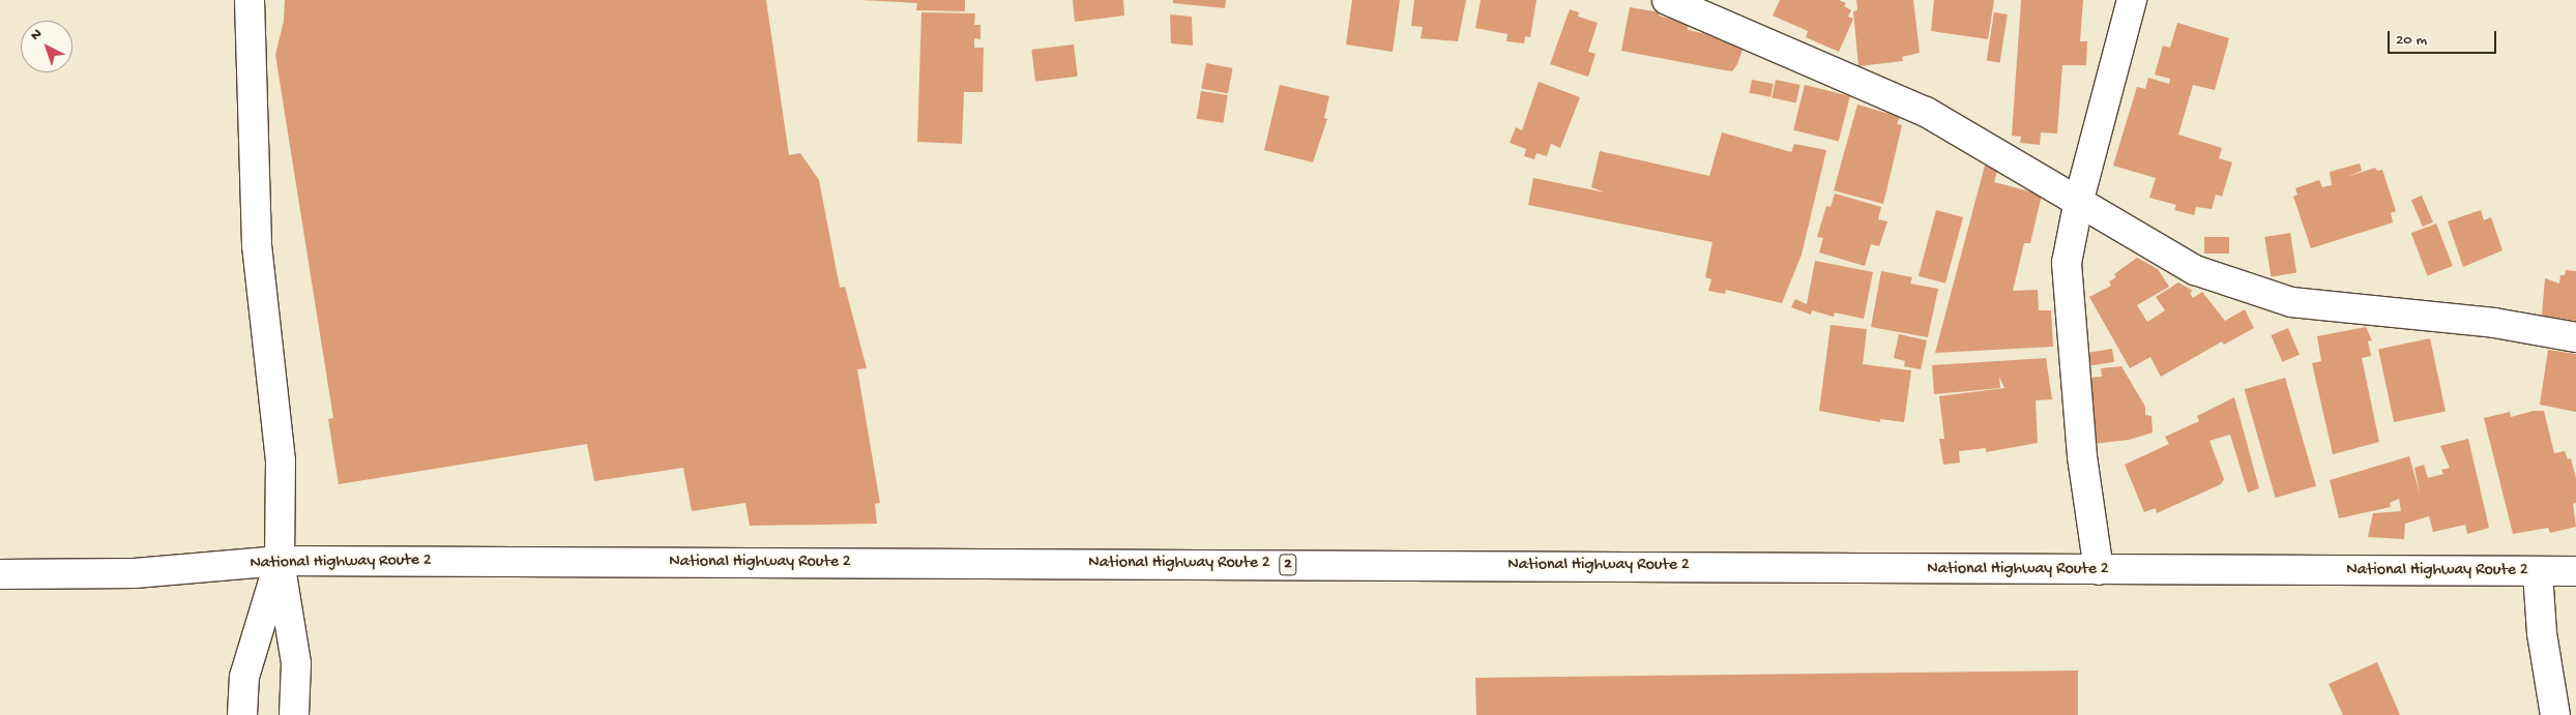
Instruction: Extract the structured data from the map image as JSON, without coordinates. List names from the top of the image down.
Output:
{
  "streets": {
    "main road": ["National Highway Route 2", "2"]
  },
  "scale_bar": "20 m",
  "north": "top left"
}
